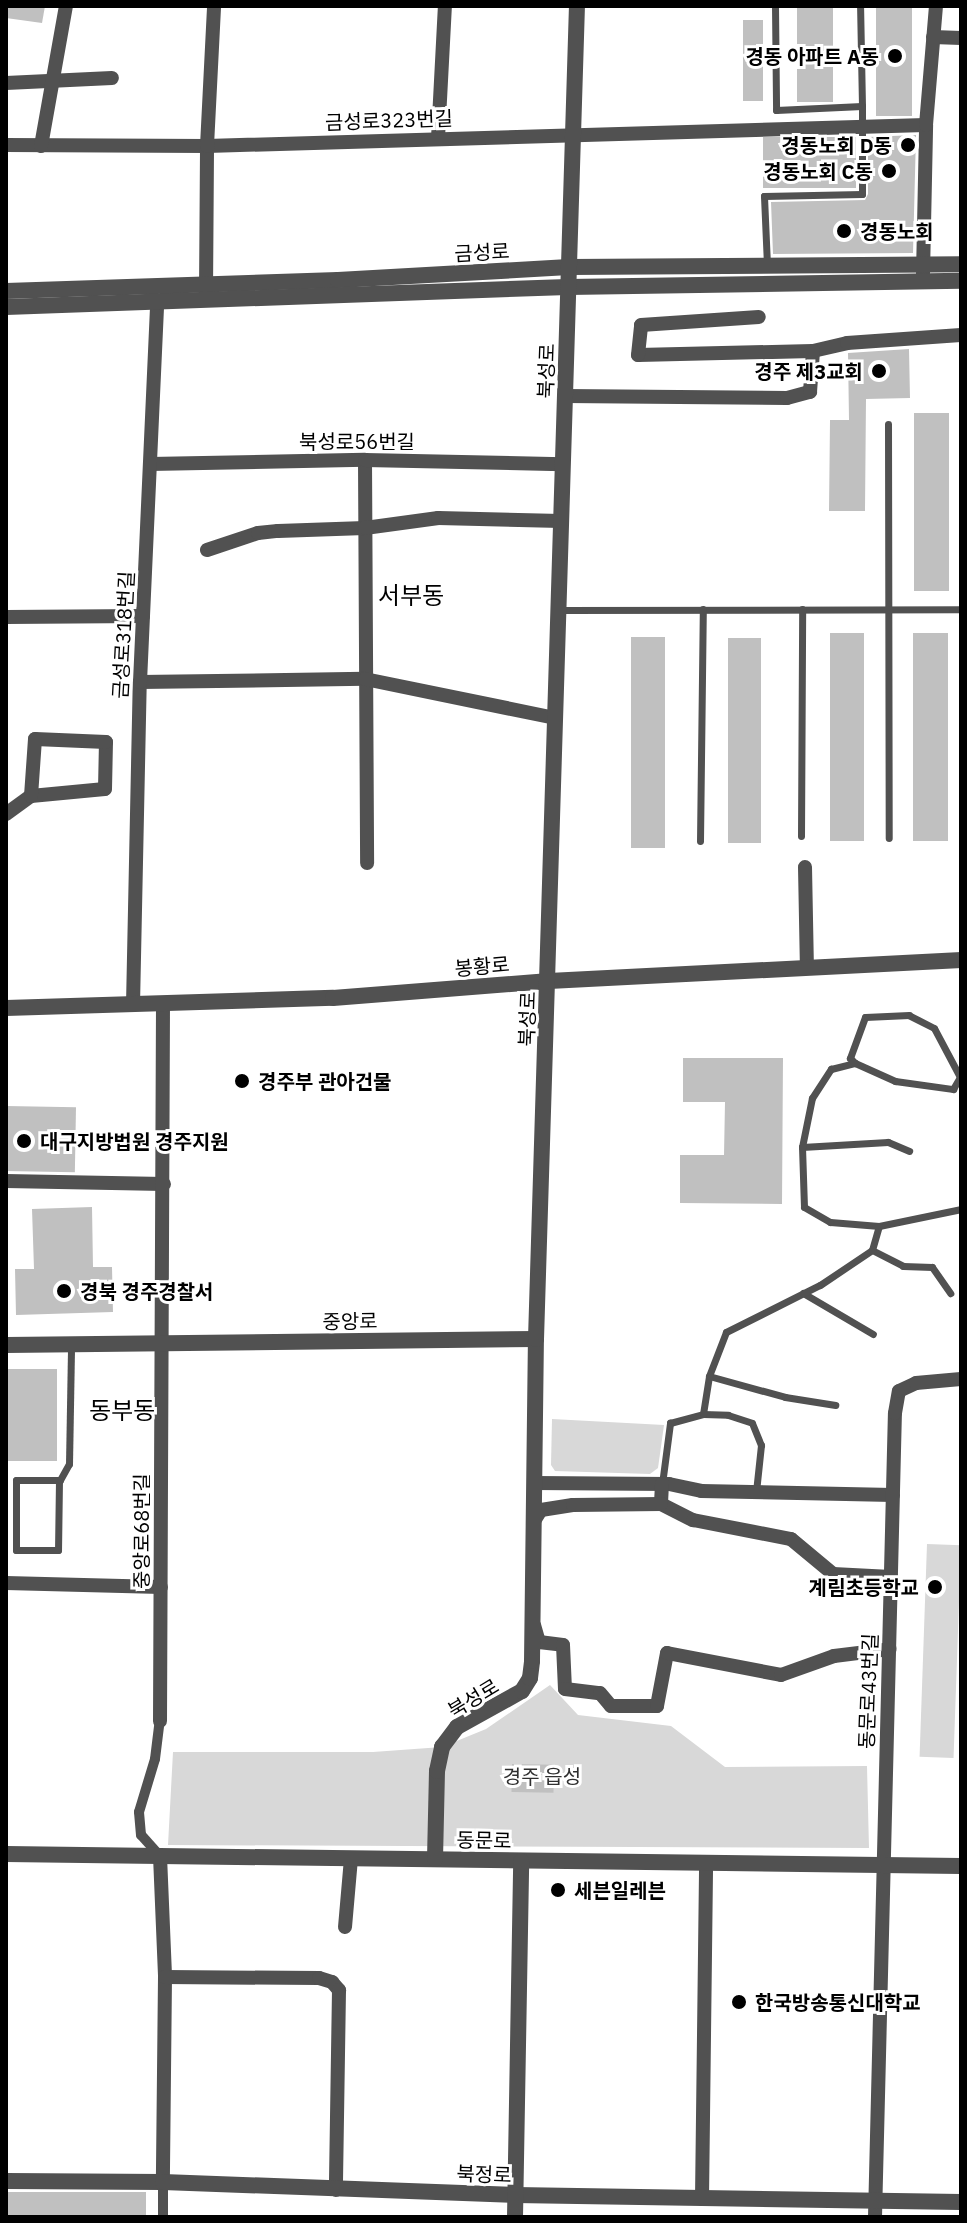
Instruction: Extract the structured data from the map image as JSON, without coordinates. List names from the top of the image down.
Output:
{
  "streets": {
    "street": [
      "금성로323번길",
      "금성로",
      "북성로",
      "북성로56번길",
      "금성로318번길",
      "봉황로",
      "중앙로",
      "중앙로68번길",
      "동문로43번길",
      "동문로",
      "북정로"
    ]
  },
  "crossings": [
    ["금성로323번길", "북성로"],
    ["금성로", "북성로"],
    ["금성로", "금성로318번길"],
    ["북성로", "북성로56번길"],
    ["북성로", "봉황로"],
    ["북성로", "중앙로"],
    ["북성로", "동문로"],
    ["북성로56번길", "금성로318번길"],
    ["금성로318번길", "봉황로"],
    ["중앙로", "중앙로68번길"],
    ["동문로43번길", "동문로"],
    ["동문로43번길", "북정로"]
  ],
  "districts": ["서부동", "동부동"],
  "parks": ["경주 읍성"],
  "places": [
    "경동 아파트 A동",
    "경동노회 D동",
    "경동노회 C동",
    "경동노회",
    "경주 제3교회",
    "경주부 관아건물",
    "대구지방법원 경주지원",
    "경북 경주경찰서",
    "계림초등학교",
    "세븐일레븐",
    "한국방송통신대학교"
  ]
}
